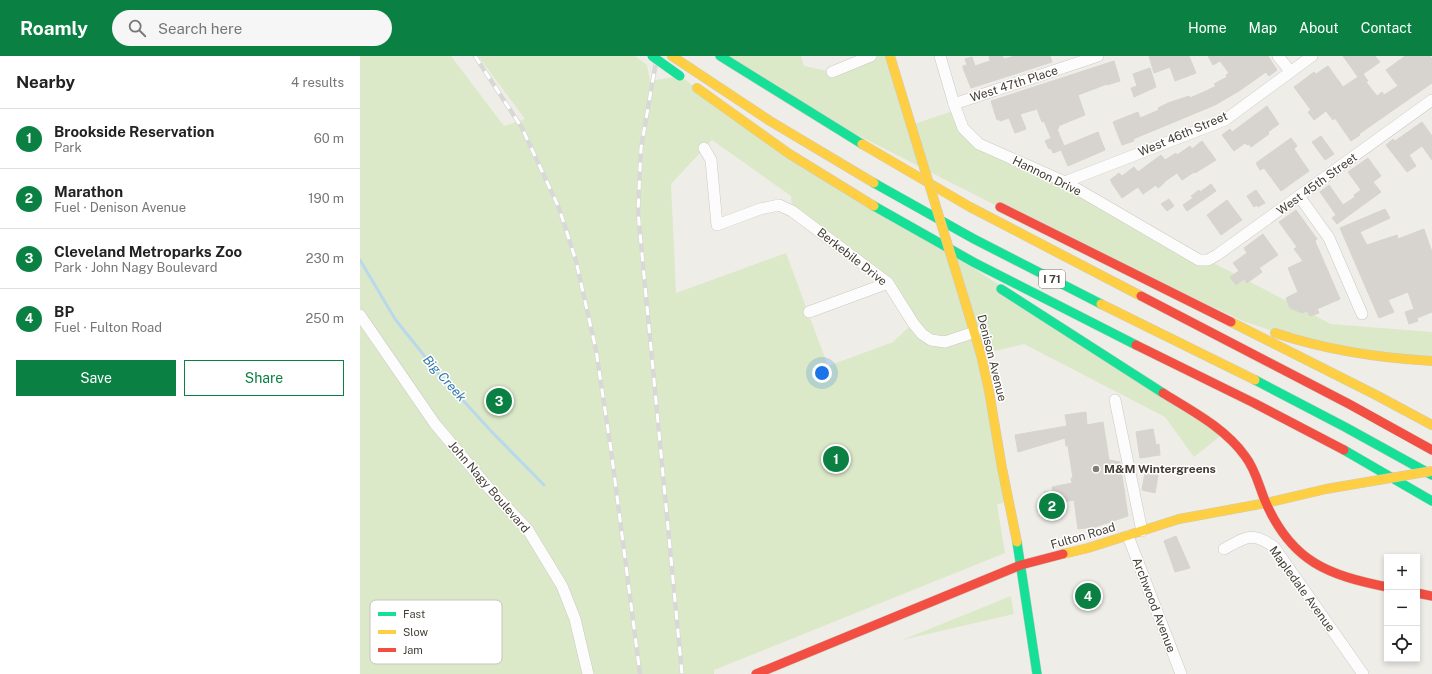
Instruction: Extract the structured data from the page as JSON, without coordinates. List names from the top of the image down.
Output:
{
  "streets": {
    "main road": ["I 71", "Denison Avenue", "Fulton Road"],
    "street": [
      "West 47th Place",
      "West 46th Street",
      "Hannon Drive",
      "West 45th Street",
      "Berkebile Drive",
      "John Nagy Boulevard",
      "Mapledale Avenue",
      "Archwood Avenue"
    ]
  },
  "crossings": [
    ["West 47th Place", "Hannon Drive"],
    ["West 46th Street", "Hannon Drive"],
    ["Hannon Drive", "West 45th Street"],
    ["Berkebile Drive", "Denison Avenue"],
    ["Denison Avenue", "Fulton Road"],
    ["Fulton Road", "Archwood Avenue"]
  ],
  "water": ["Big Creek"],
  "places": ["M&M Wintergreens"],
  "legend": ["Fast", "Slow", "Jam"],
  "page": {
    "header": "Roamly",
    "search": "Search here",
    "nav": [
      "Home",
      "Map",
      "About",
      "Contact"
    ],
    "heading": ["Nearby", "4 results"],
    "list": [
      {
        "mark": "1",
        "name": "Brookside Reservation",
        "note": "Park",
        "value": "60 m"
      },
      {
        "mark": "2",
        "name": "Marathon",
        "note": "Fuel · Denison Avenue",
        "value": "190 m"
      },
      {
        "mark": "3",
        "name": "Cleveland Metroparks Zoo",
        "note": "Park · John Nagy Boulevard",
        "value": "230 m"
      },
      {
        "mark": "4",
        "name": "BP",
        "note": "Fuel · Fulton Road",
        "value": "250 m"
      }
    ],
    "buttons": ["Save", "Share"],
    "pins": [
      "3",
      "1",
      "2",
      "4"
    ],
    "map_buttons": ["+", "−"]
  }
}
